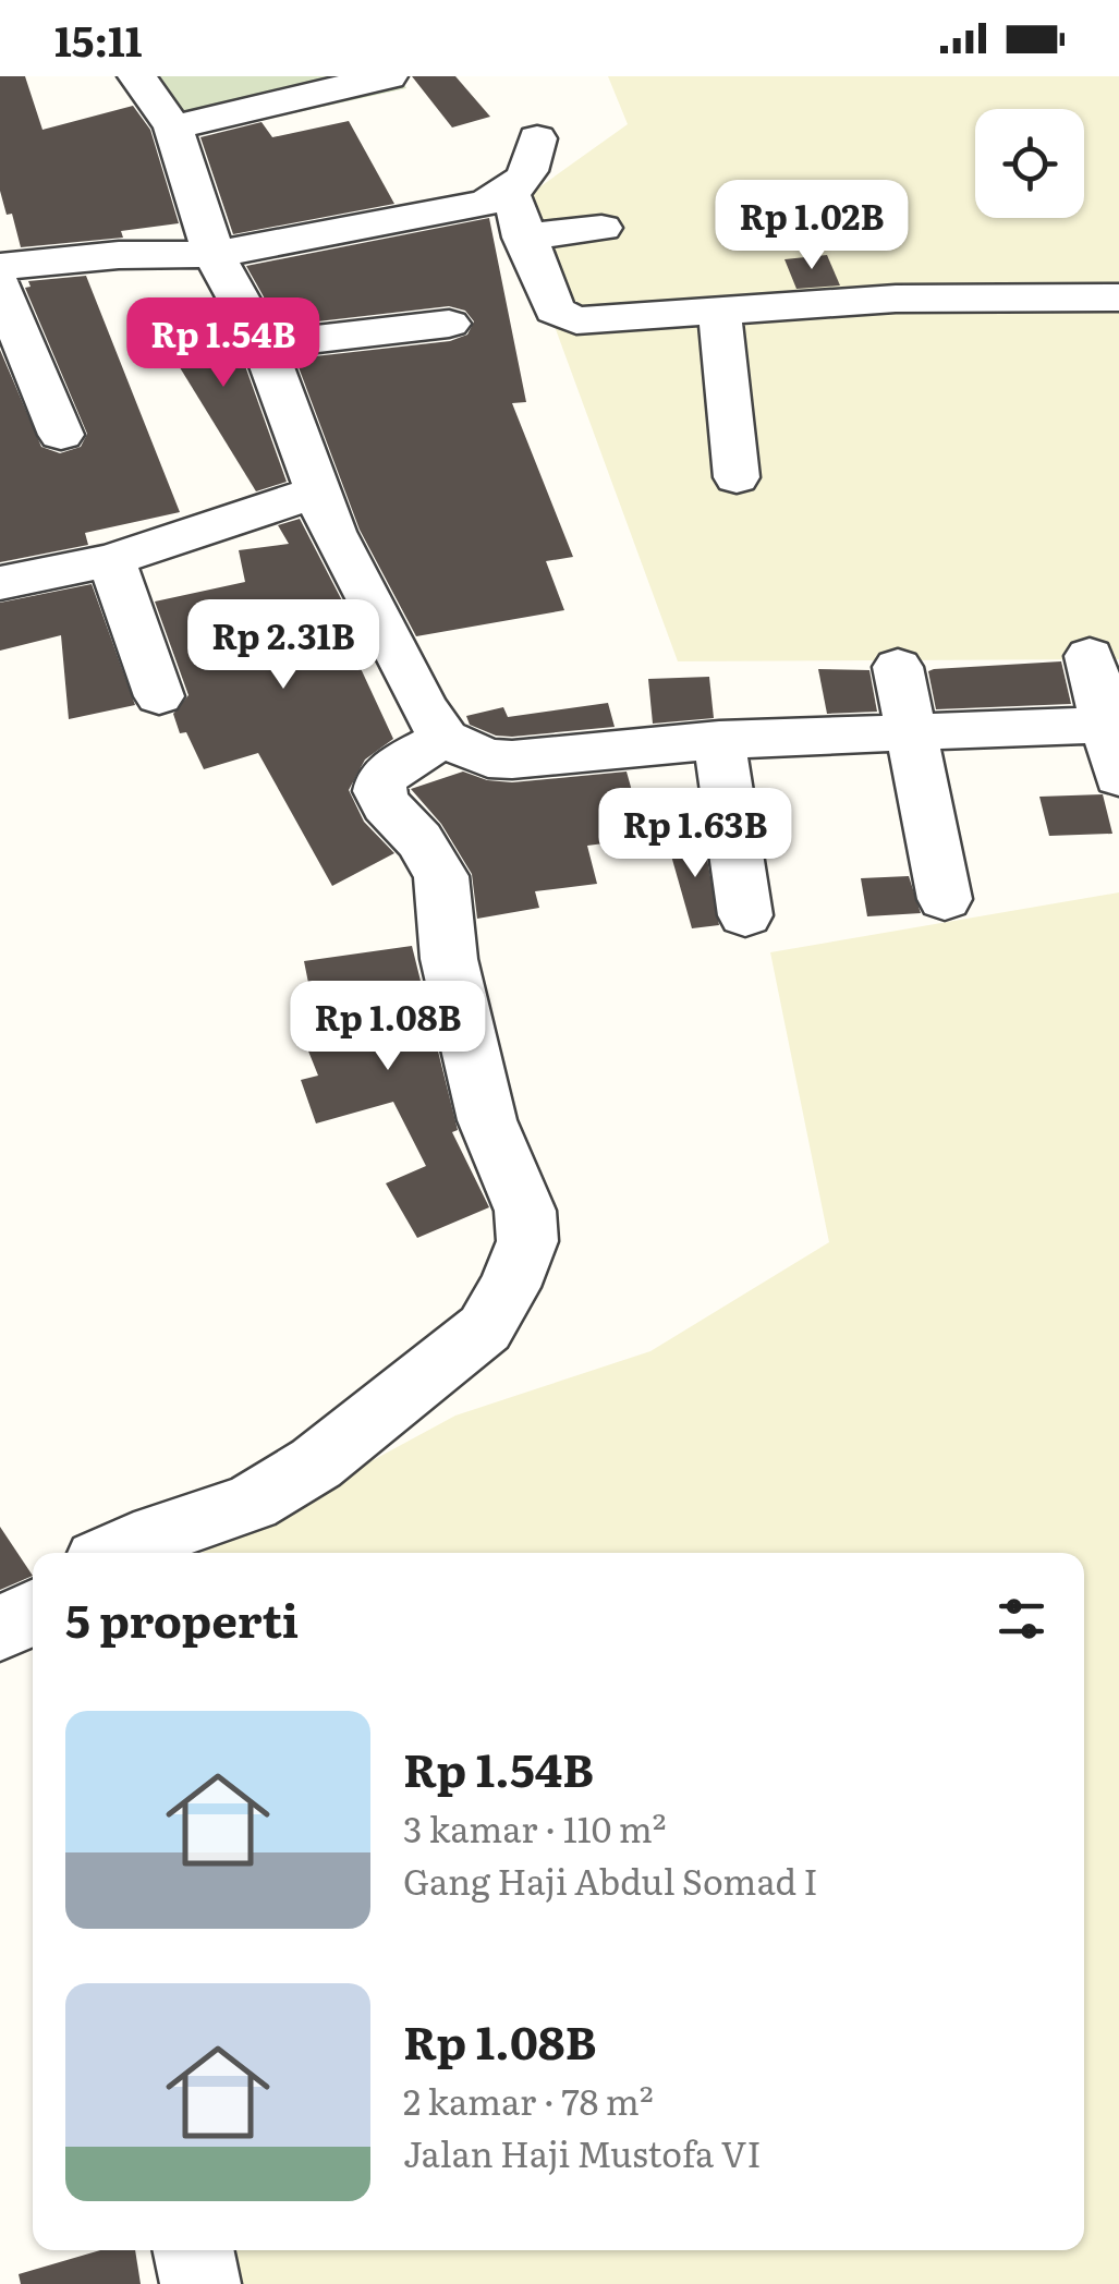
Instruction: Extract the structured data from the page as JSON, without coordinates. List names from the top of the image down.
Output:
{
  "page": {
    "status": "15:11",
    "price": [
      "Rp 1.02B",
      "Rp 1.54B",
      "Rp 2.31B",
      "Rp 1.63B",
      "Rp 1.08B"
    ],
    "heading": "5 properti",
    "list": [
      {
        "name": "Rp 1.54B",
        "note": "3 kamar · 110 m² · Gang Haji Abdul Somad I"
      },
      {
        "name": "Rp 1.08B",
        "note": "2 kamar · 78 m² · Jalan Haji Mustofa VI"
      }
    ]
  }
}
